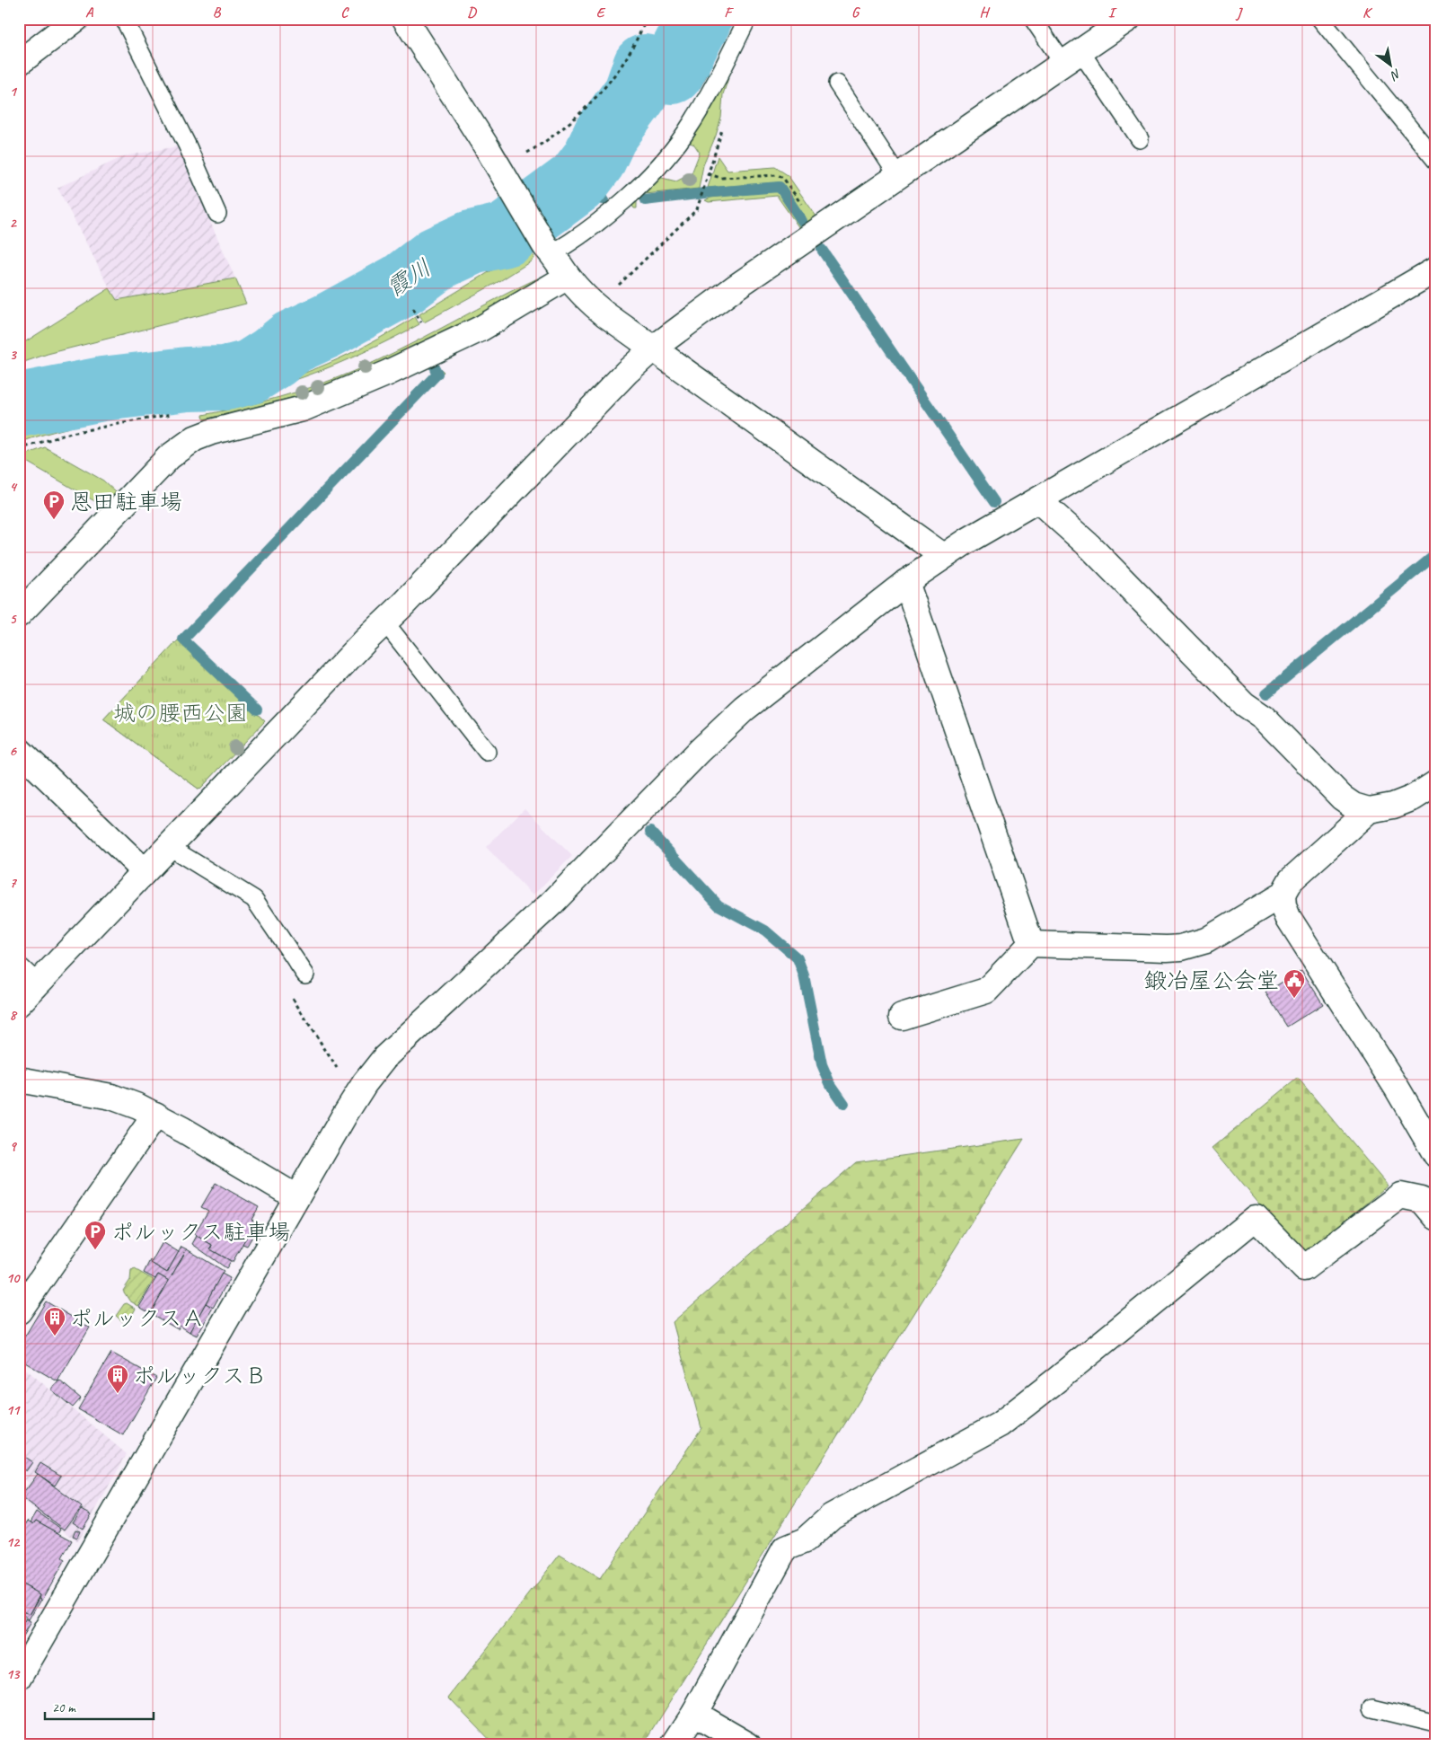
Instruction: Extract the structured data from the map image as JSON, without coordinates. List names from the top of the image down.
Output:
{
  "water": ["霞川"],
  "parks": ["城の腰西公園"],
  "places": {
    "parking": ["恩田駐車場", "ポルックス駐車場"],
    "public building": ["鍛冶屋公会堂"],
    "building": ["ポルックスＡ", "ポルックスＢ"]
  },
  "scale_bar": "20 m",
  "north": "bottom right",
  "grid": {
    "columns": [
      "A",
      "B",
      "C",
      "D",
      "E",
      "F",
      "G",
      "H",
      "I",
      "J",
      "K"
    ],
    "rows": [
      "1",
      "2",
      "3",
      "4",
      "5",
      "6",
      "7",
      "8",
      "9",
      "10",
      "11",
      "12",
      "13"
    ]
  }
}
